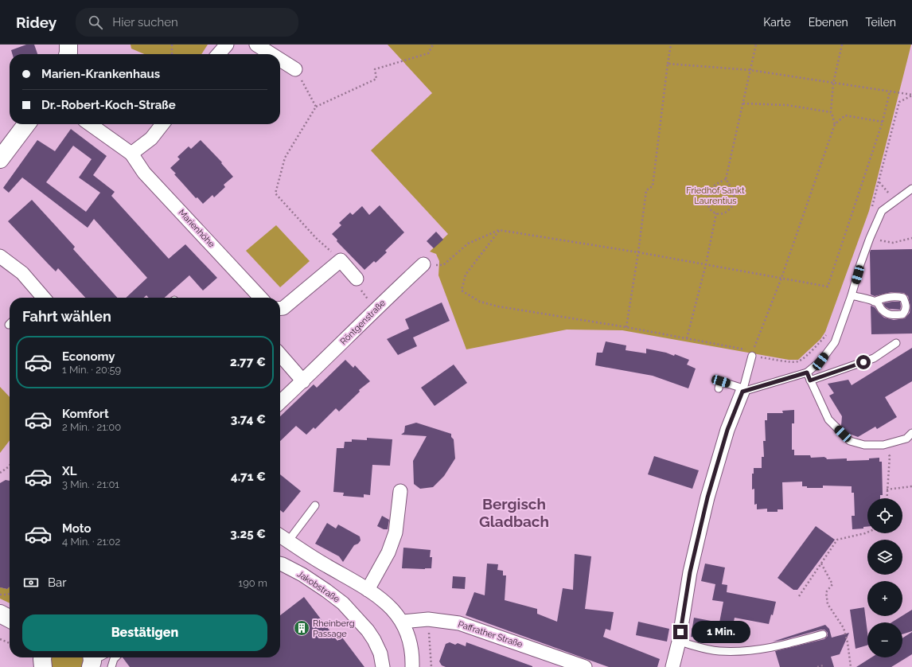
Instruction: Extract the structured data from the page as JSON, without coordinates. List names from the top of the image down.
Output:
{
  "streets": {
    "street": [
      "Marienhöhe",
      "Röntgenstraße",
      "Jakobstraße",
      "Paffrather Straße"
    ]
  },
  "districts": ["Bergisch Gladbach"],
  "parks": ["Friedhof Sankt Laurentius"],
  "places": {
    "building": ["Rheinberg Passage"]
  },
  "page": {
    "header": "Ridey",
    "search": "Hier suchen",
    "nav": ["Karte", "Ebenen", "Teilen"],
    "banner": ["Marien-Krankenhaus", "Dr.-Robert-Koch-Straße"],
    "heading": "Fahrt wählen",
    "list": [
      {
        "name": "Economy",
        "note": "1 Min. · 20:59",
        "value": "2.77 €"
      },
      {
        "name": "Komfort",
        "note": "2 Min. · 21:00",
        "value": "3.74 €"
      },
      {
        "name": "XL",
        "note": "3 Min. · 21:01",
        "value": "4.71 €"
      },
      {
        "name": "Moto",
        "note": "4 Min. · 21:02",
        "value": "3.25 €"
      }
    ],
    "map_buttons": ["+", "−"],
    "pay": ["Bar", "190 m"],
    "buttons": "Bestätigen",
    "bubble": "1 Min."
  }
}
